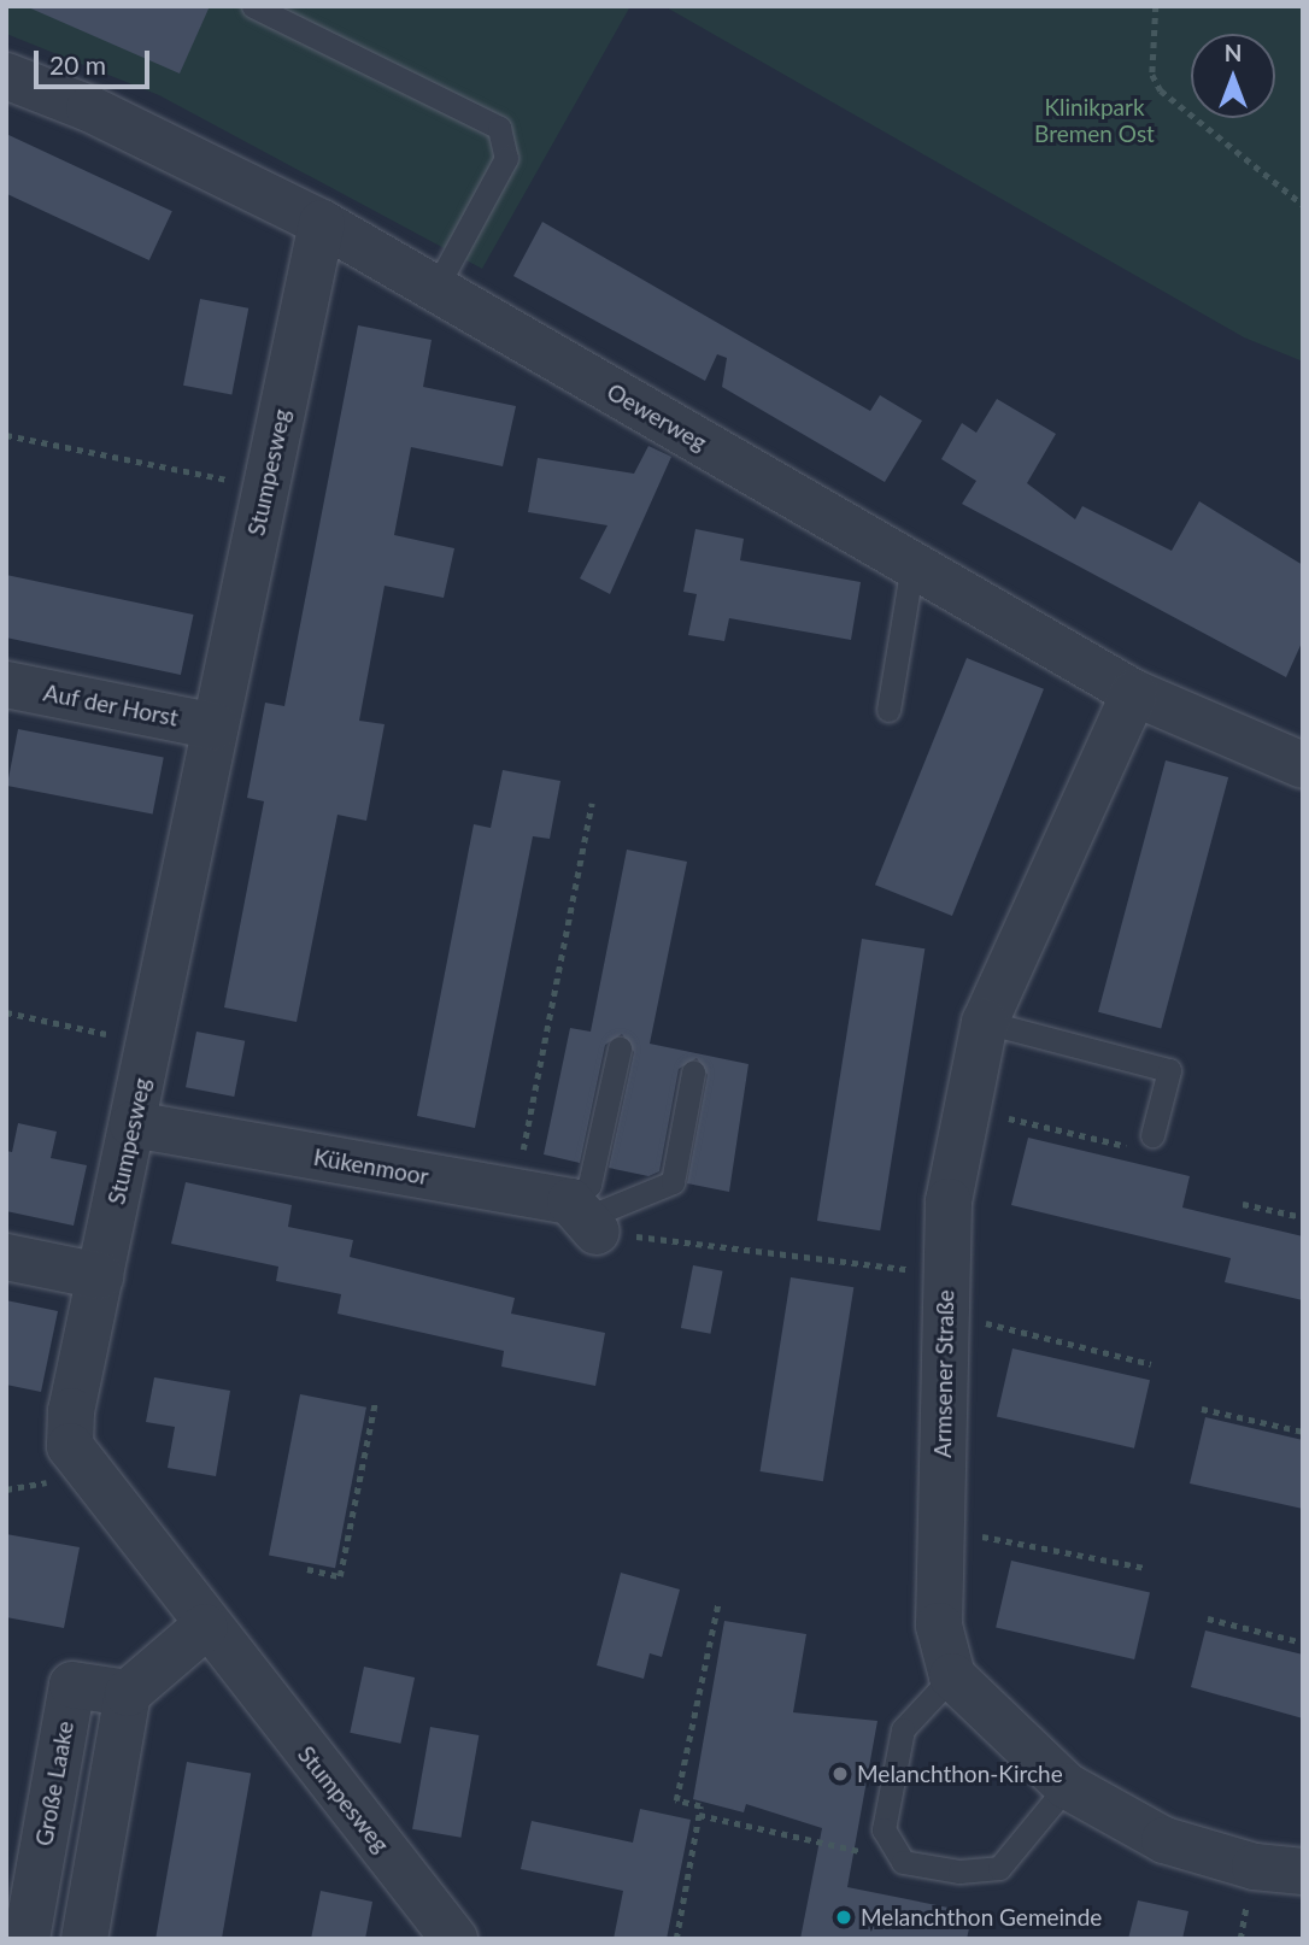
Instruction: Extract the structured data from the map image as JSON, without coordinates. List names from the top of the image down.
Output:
{
  "streets": {
    "street": [
      "Oewerweg",
      "Stumpesweg",
      "Auf der Horst",
      "Kükenmoor",
      "Armsener Straße",
      "Große Laake"
    ]
  },
  "crossings": [
    ["Oewerweg", "Stumpesweg"],
    ["Oewerweg", "Armsener Straße"],
    ["Stumpesweg", "Auf der Horst"],
    ["Stumpesweg", "Kükenmoor"]
  ],
  "parks": ["Klinikpark Bremen Ost"],
  "places": ["Melanchthon-Kirche", "Melanchthon Gemeinde"],
  "scale_bar": "20 m",
  "north": "top"
}
